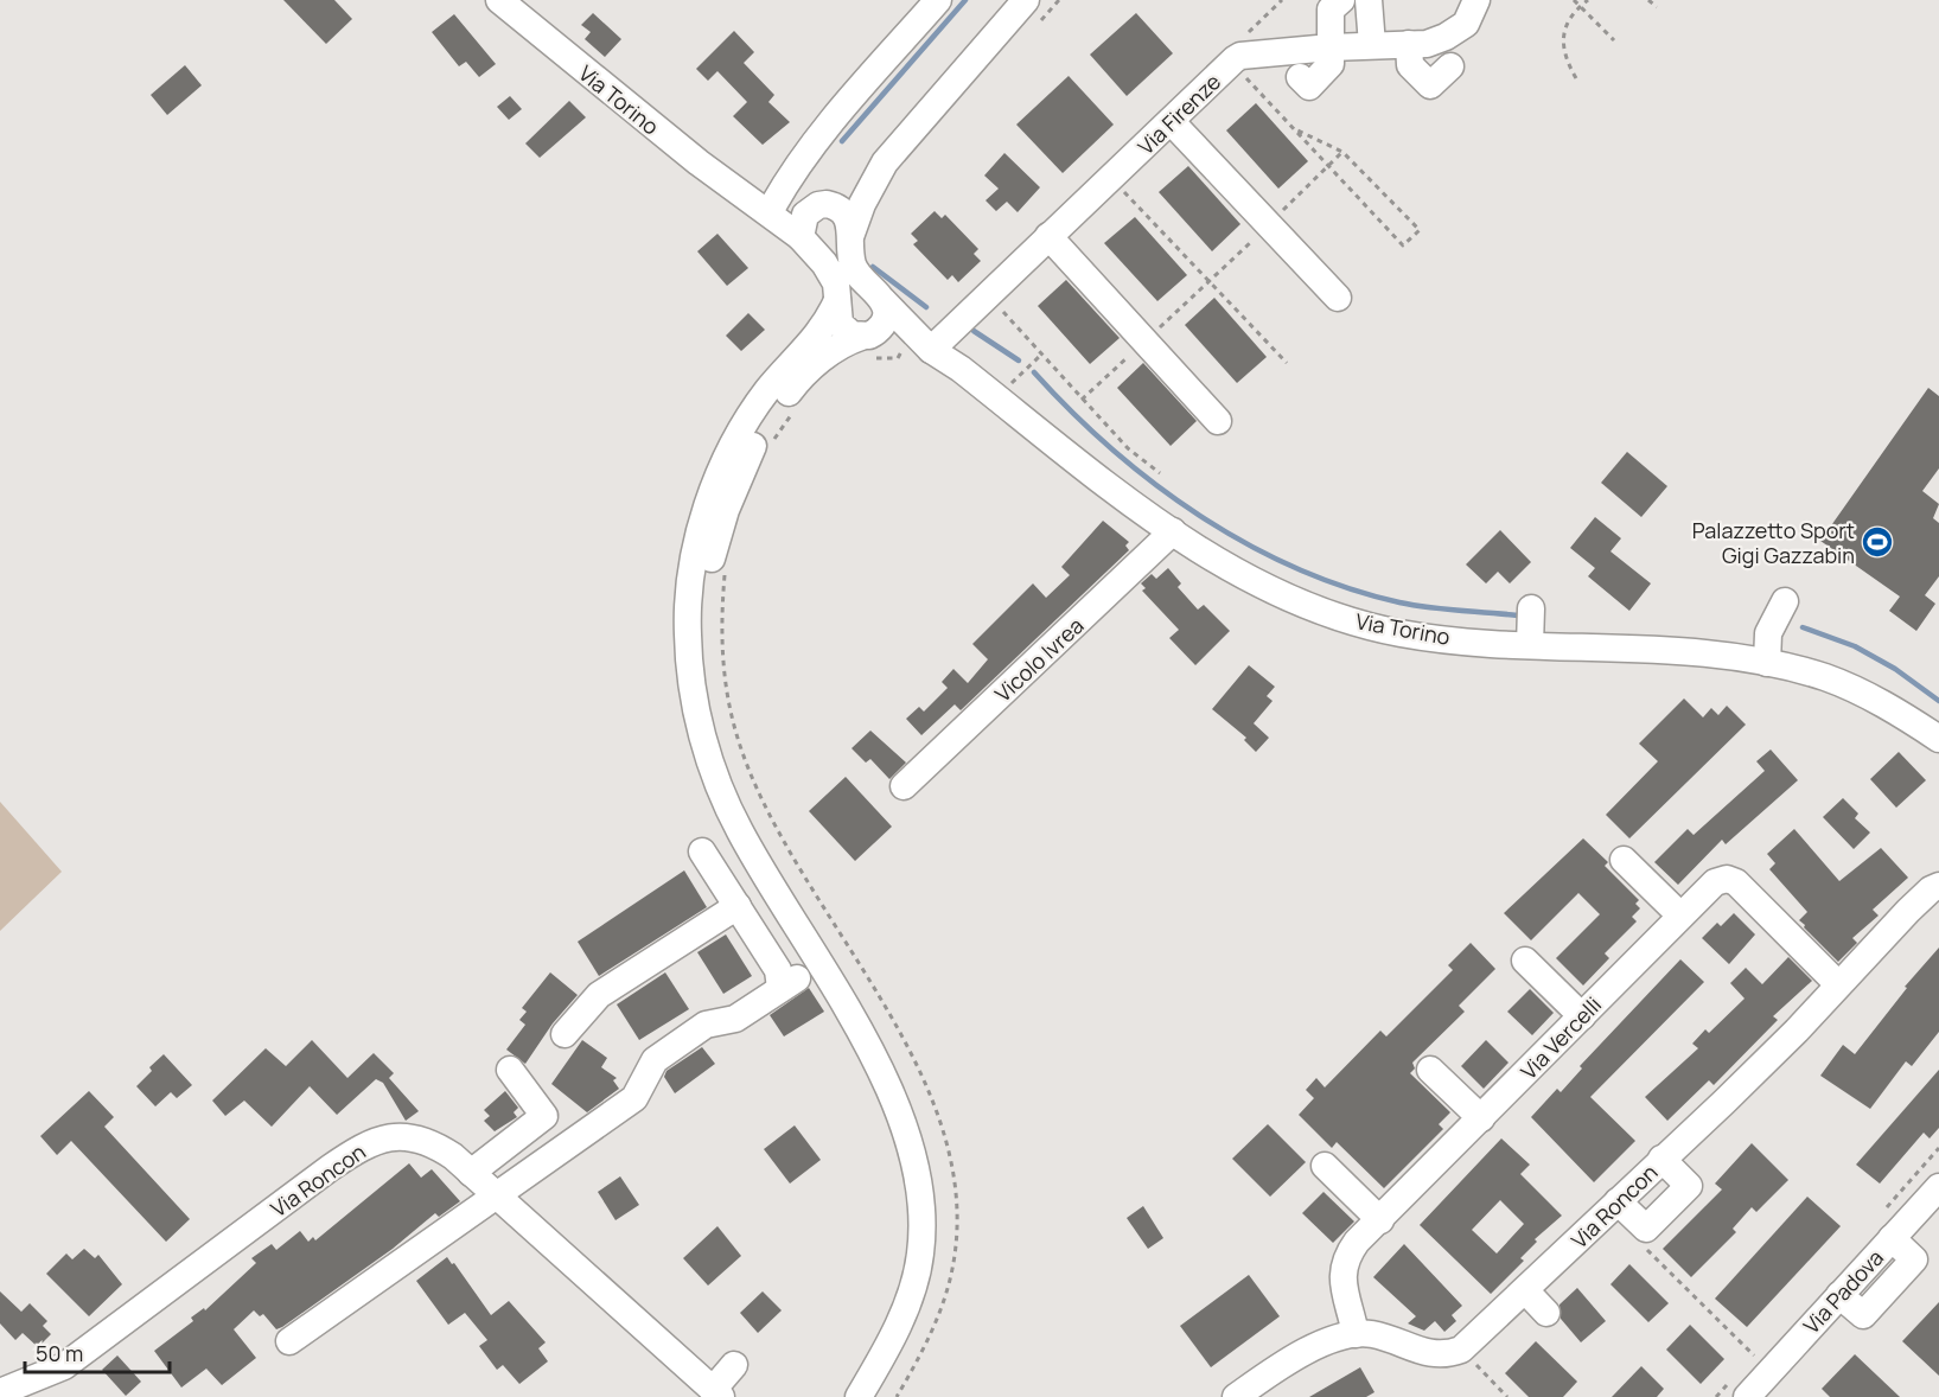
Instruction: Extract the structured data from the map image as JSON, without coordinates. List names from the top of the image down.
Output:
{
  "streets": {
    "street": [
      "Via Torino",
      "Via Firenze",
      "Vicolo Ivrea",
      "Via Vercelli",
      "Via Roncon",
      "Via Padova"
    ]
  },
  "crossings": [
    ["Via Torino", "Via Firenze"],
    ["Via Torino", "Vicolo Ivrea"],
    ["Via Vercelli", "Via Roncon"]
  ],
  "places": {
    "sports": ["Palazzetto Sport Gigi Gazzabin"]
  },
  "scale_bar": "50 m"
}
